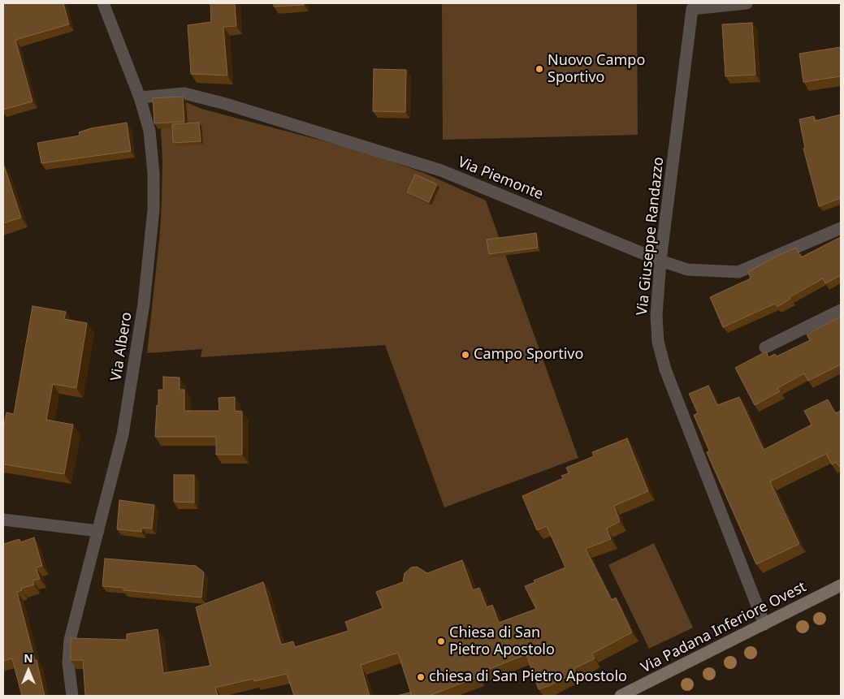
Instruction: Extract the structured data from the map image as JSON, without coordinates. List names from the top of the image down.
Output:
{
  "streets": {
    "street": [
      "Via Piemonte",
      "Via Giuseppe Randazzo",
      "Via Albero",
      "Via Padana Inferiore Ovest"
    ]
  },
  "crossings": [
    ["Via Piemonte", "Via Giuseppe Randazzo"],
    ["Via Piemonte", "Via Albero"],
    ["Via Giuseppe Randazzo", "Via Padana Inferiore Ovest"]
  ],
  "places": [
    "Nuovo Campo Sportivo",
    "Campo Sportivo",
    "Chiesa di San Pietro Apostolo",
    "chiesa di San Pietro Apostolo"
  ],
  "north": "top"
}
